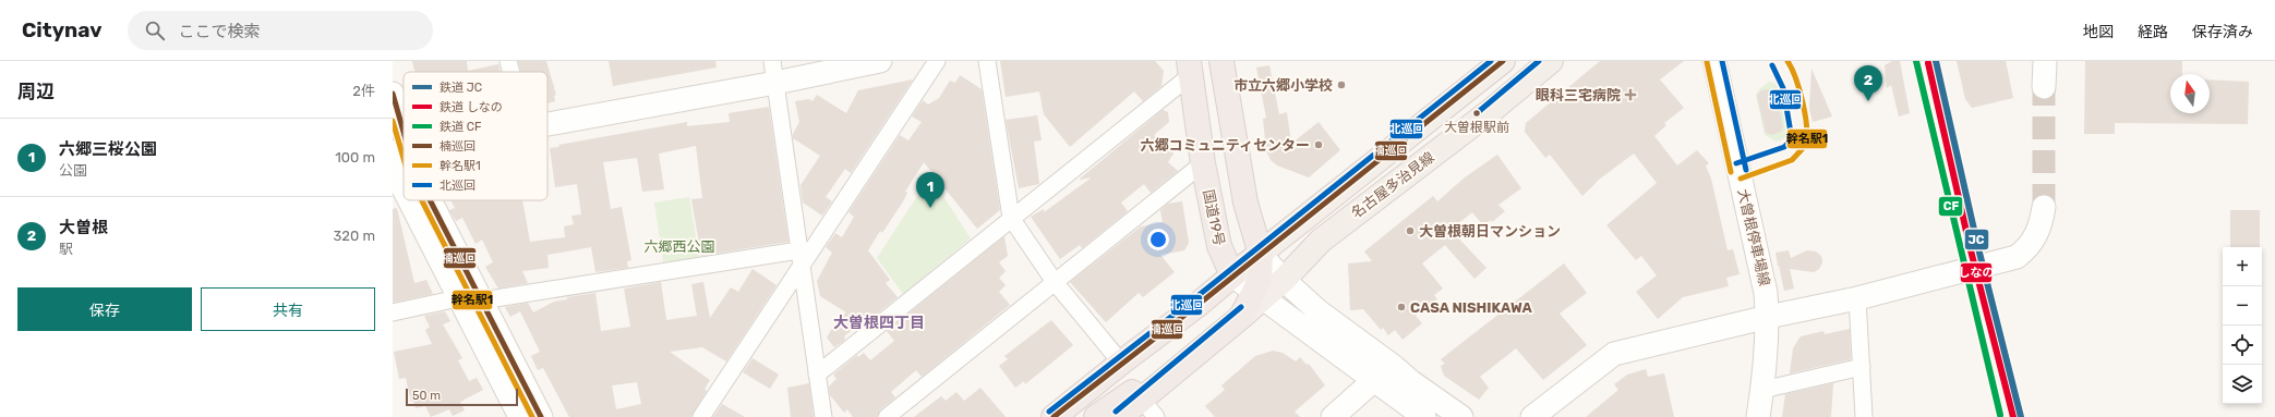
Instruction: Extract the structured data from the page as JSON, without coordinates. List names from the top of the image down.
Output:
{
  "streets": {
    "highway": ["国道19号"],
    "main road": ["名古屋多治見線"],
    "street": ["大曽根停車場線"]
  },
  "crossings": [
    ["名古屋多治見線", "国道19号"]
  ],
  "districts": ["大曽根四丁目"],
  "parks": ["六郷西公園"],
  "places": {
    "other": [
      "市立六郷小学校",
      "大曽根駅前",
      "六郷コミュニティセンター",
      "大曽根朝日マンション",
      "CASA NISHIKAWA"
    ],
    "health": ["眼科三宅病院"]
  },
  "lines": [
    "rail line JC",
    "rail line CF",
    "transit line 楠巡回",
    "transit line 幹名駅1",
    "transit line 北巡回",
    "rail line しなの"
  ],
  "legend": [
    "鉄道 JC",
    "鉄道 しなの",
    "鉄道 CF",
    "楠巡回",
    "幹名駅1",
    "北巡回"
  ],
  "scale_bar": "50 m",
  "north": "top",
  "page": {
    "header": "Citynav",
    "search": "ここで検索",
    "nav": ["地図", "経路", "保存済み"],
    "heading": ["周辺", "2件"],
    "pins": ["2", "1"],
    "list": [
      {
        "mark": "1",
        "name": "六郷三桜公園",
        "note": "公園",
        "value": "100 m"
      },
      {
        "mark": "2",
        "name": "大曽根",
        "note": "駅",
        "value": "320 m"
      }
    ],
    "map_buttons": ["+", "−"],
    "buttons": ["保存", "共有"],
    "scale": "50 m"
  }
}
